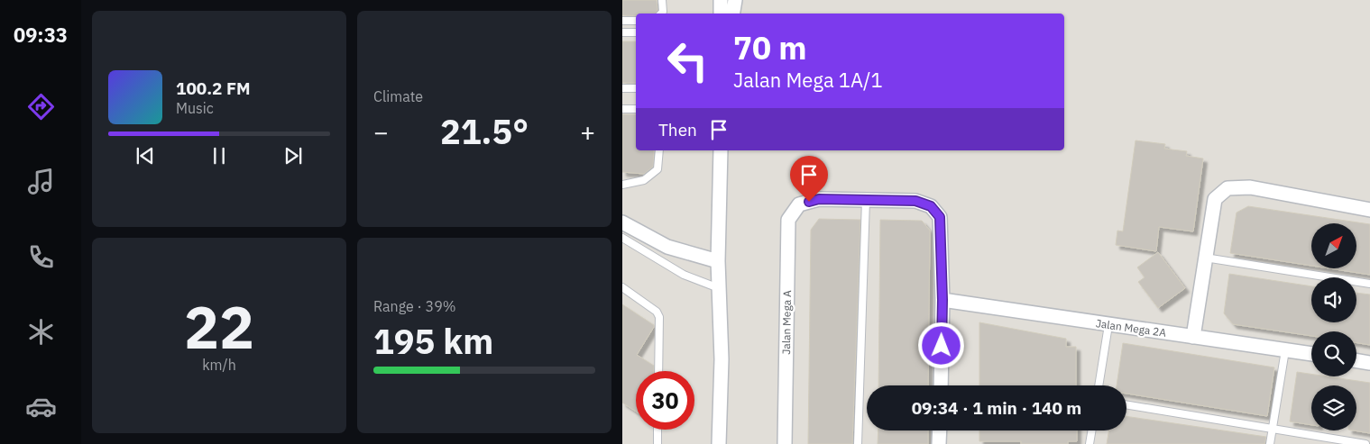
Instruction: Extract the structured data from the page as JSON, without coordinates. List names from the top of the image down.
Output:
{
  "streets": {
    "street": ["Jalan Mega A", "Jalan Mega 2A"]
  },
  "north": "top right",
  "page": {
    "tabs": "09:33",
    "tile": [
      "Climate",
      ["22", "km/h"],
      ["Range · 39%", "195 km"]
    ],
    "turn": ["70 m", "Jalan Mega 1A/1"],
    "song": ["100.2 FM", "Music"],
    "then": "Then",
    "heat": ["−", "21.5°", "+"],
    "limit": "30",
    "trip": "09:34 · 1 min · 140 m"
  }
}
